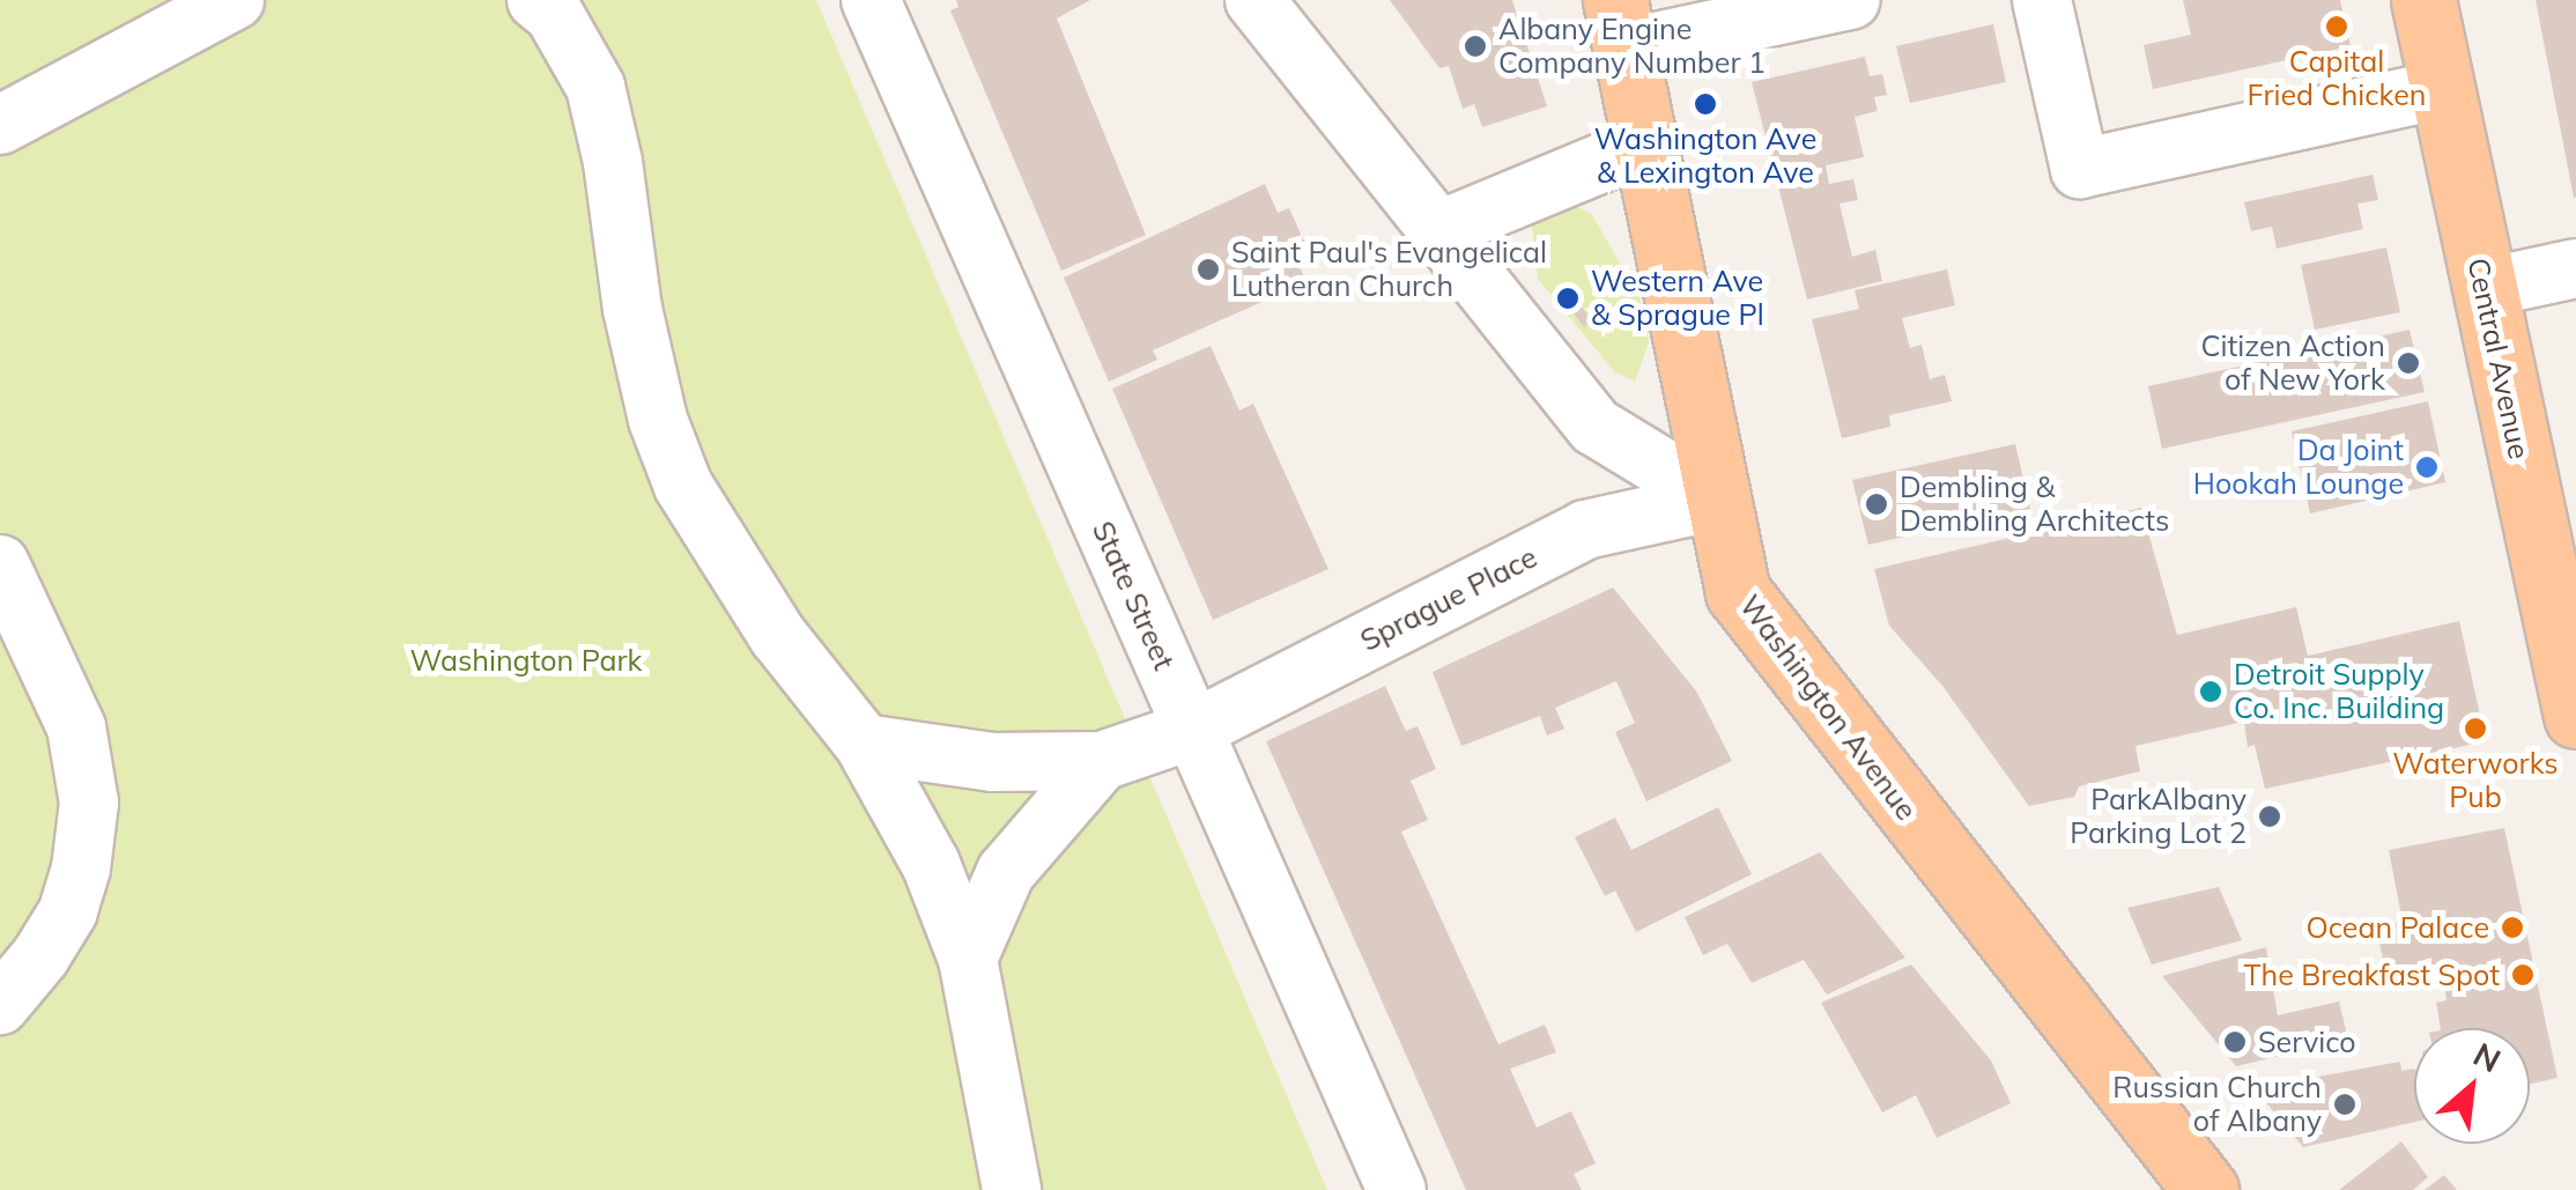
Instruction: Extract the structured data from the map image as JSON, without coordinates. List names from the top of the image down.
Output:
{
  "streets": {
    "main road": ["Central Avenue", "Washington Avenue"],
    "street": ["State Street", "Sprague Place"]
  },
  "crossings": [
    ["State Street", "Sprague Place"],
    ["Sprague Place", "Washington Avenue"]
  ],
  "parks": ["Washington Park"],
  "places": [
    "Capital Fried Chicken",
    "Albany Engine Company Number 1",
    "Washington Ave & Lexington Ave",
    "Saint Paul's Evangelical Lutheran Church",
    "Western Ave & Sprague Pl",
    "Citizen Action of New York",
    "Da Joint Hookah Lounge",
    "Dembling & Dembling Architects",
    "Detroit Supply Co. Inc. Building",
    "Waterworks Pub",
    "ParkAlbany Parking Lot 2",
    "Ocean Palace",
    "The Breakfast Spot",
    "Servico",
    "Russian Church of Albany"
  ],
  "north": "top right"
}
